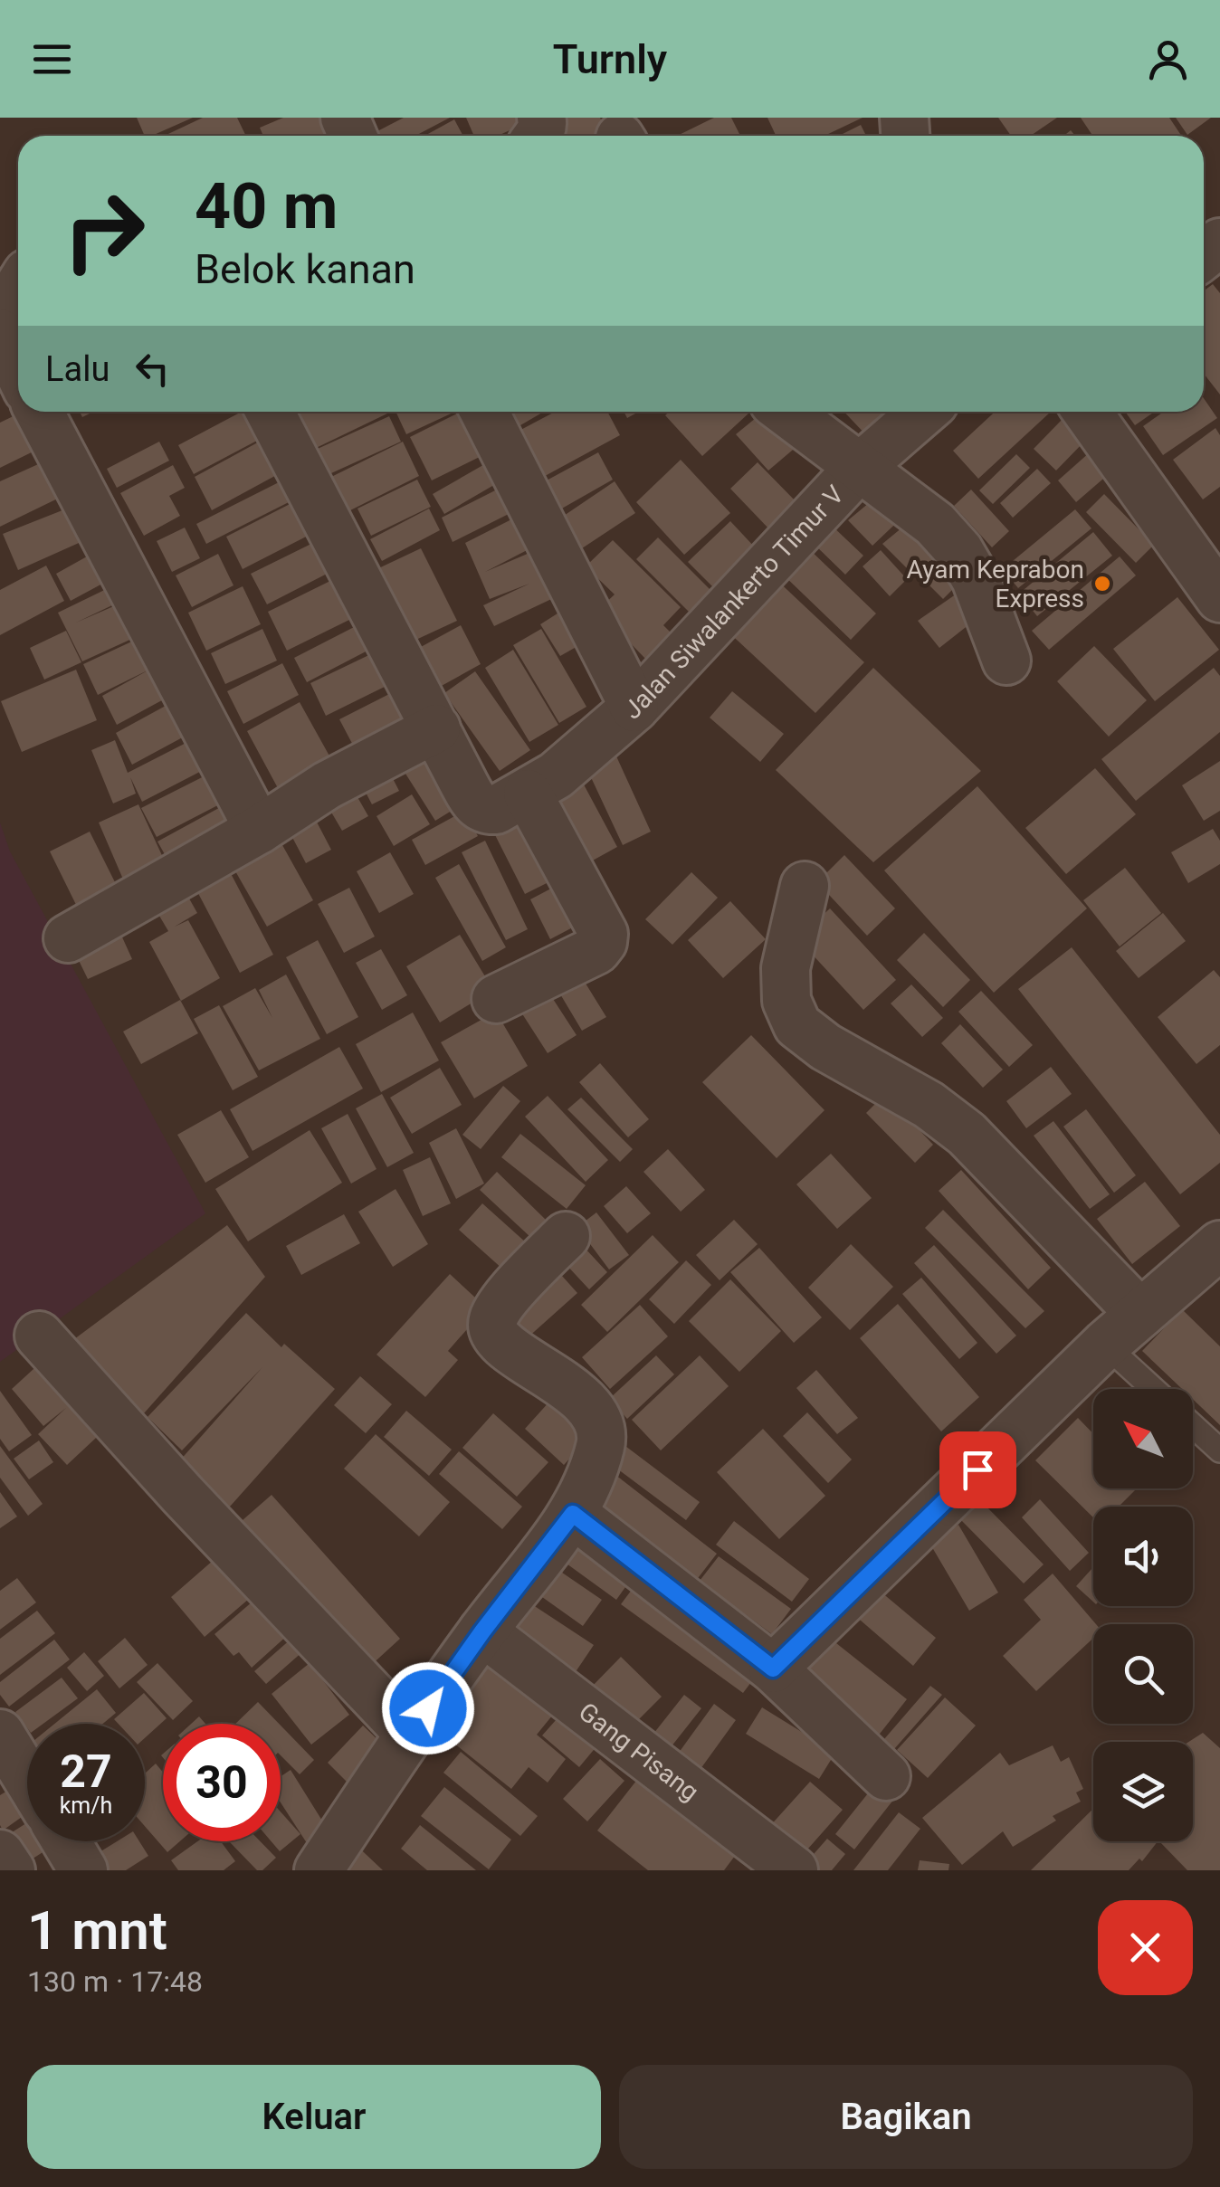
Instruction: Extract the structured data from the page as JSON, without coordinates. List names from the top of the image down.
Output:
{
  "streets": {
    "street": ["Jalan Siwalankerto Timur V", "Gang Pisang"]
  },
  "places": ["Ayam Keprabon Express"],
  "north": "top left",
  "page": {
    "header": "Turnly",
    "turn": ["40 m", "Belok kanan"],
    "then": "Lalu",
    "speed": "27 km/h",
    "limit": "30",
    "heading": ["1 mnt", "130 m · 17:48"],
    "buttons": ["Keluar", "Bagikan"]
  }
}
